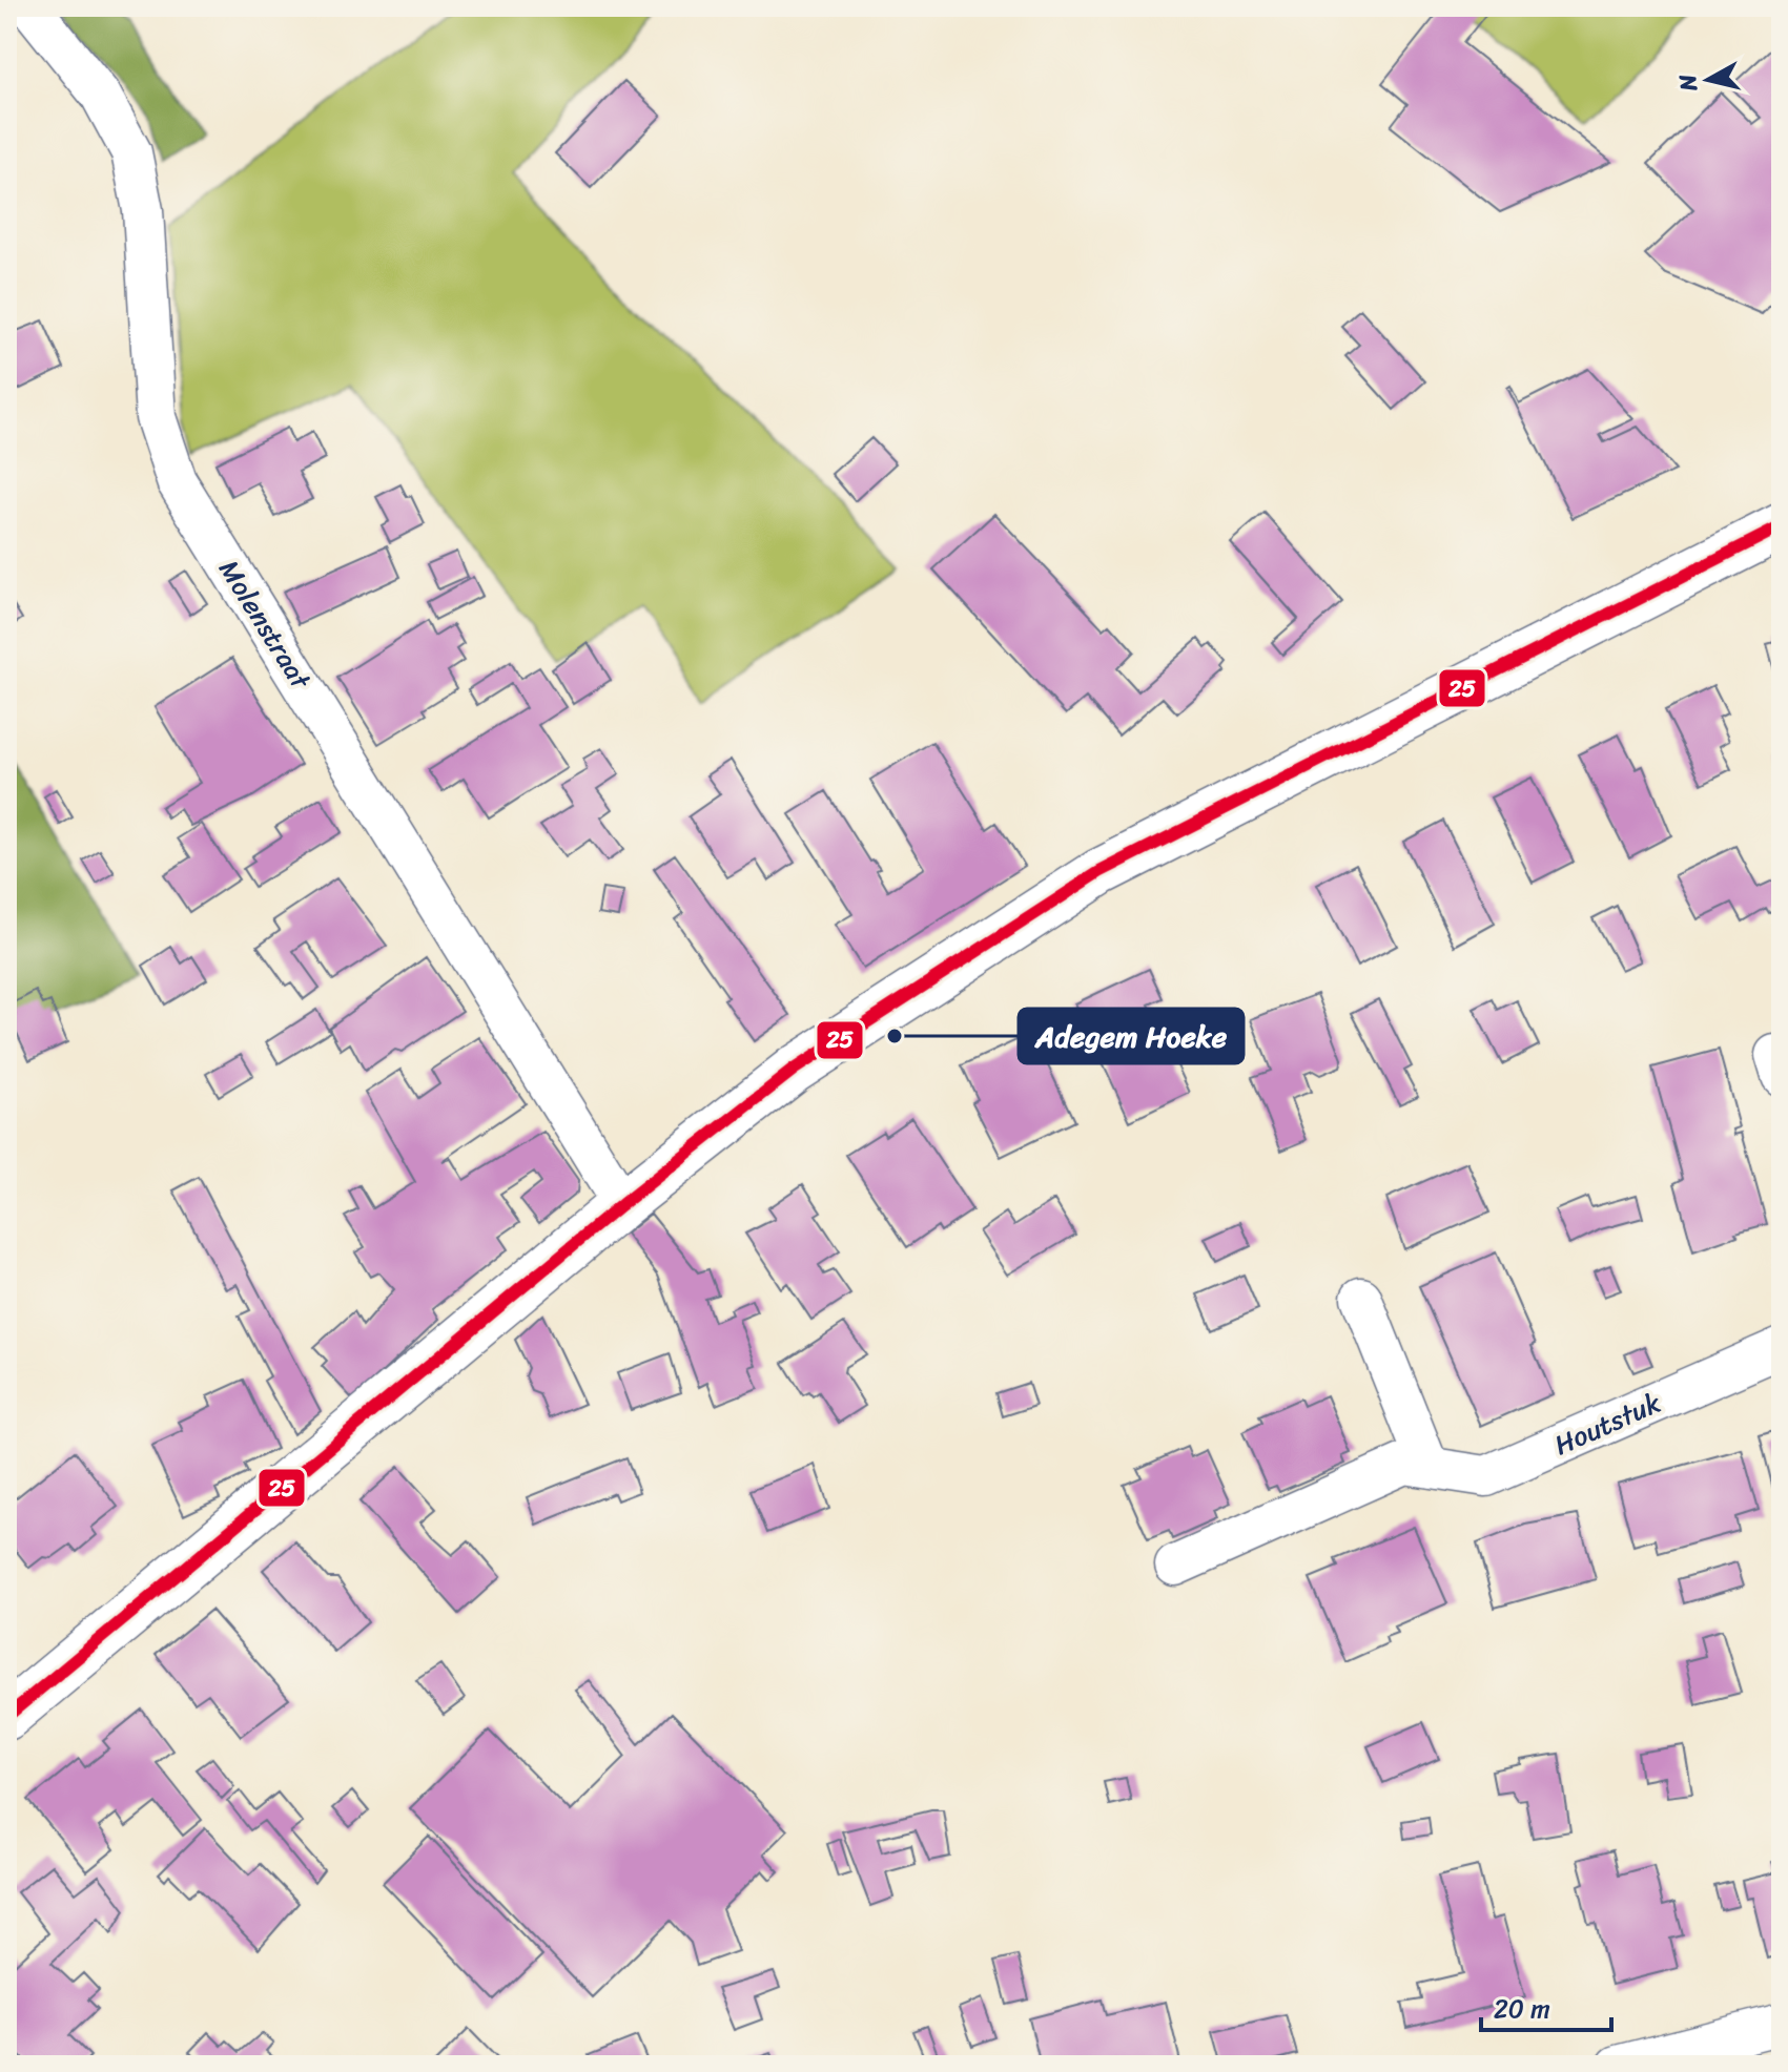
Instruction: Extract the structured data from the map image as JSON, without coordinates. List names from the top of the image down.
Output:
{
  "streets": {
    "street": ["Molenstraat", "Houtstuk"]
  },
  "places": ["Adegem Hoeke"],
  "lines": ["transit line 25"],
  "scale_bar": "20 m",
  "north": "left"
}
